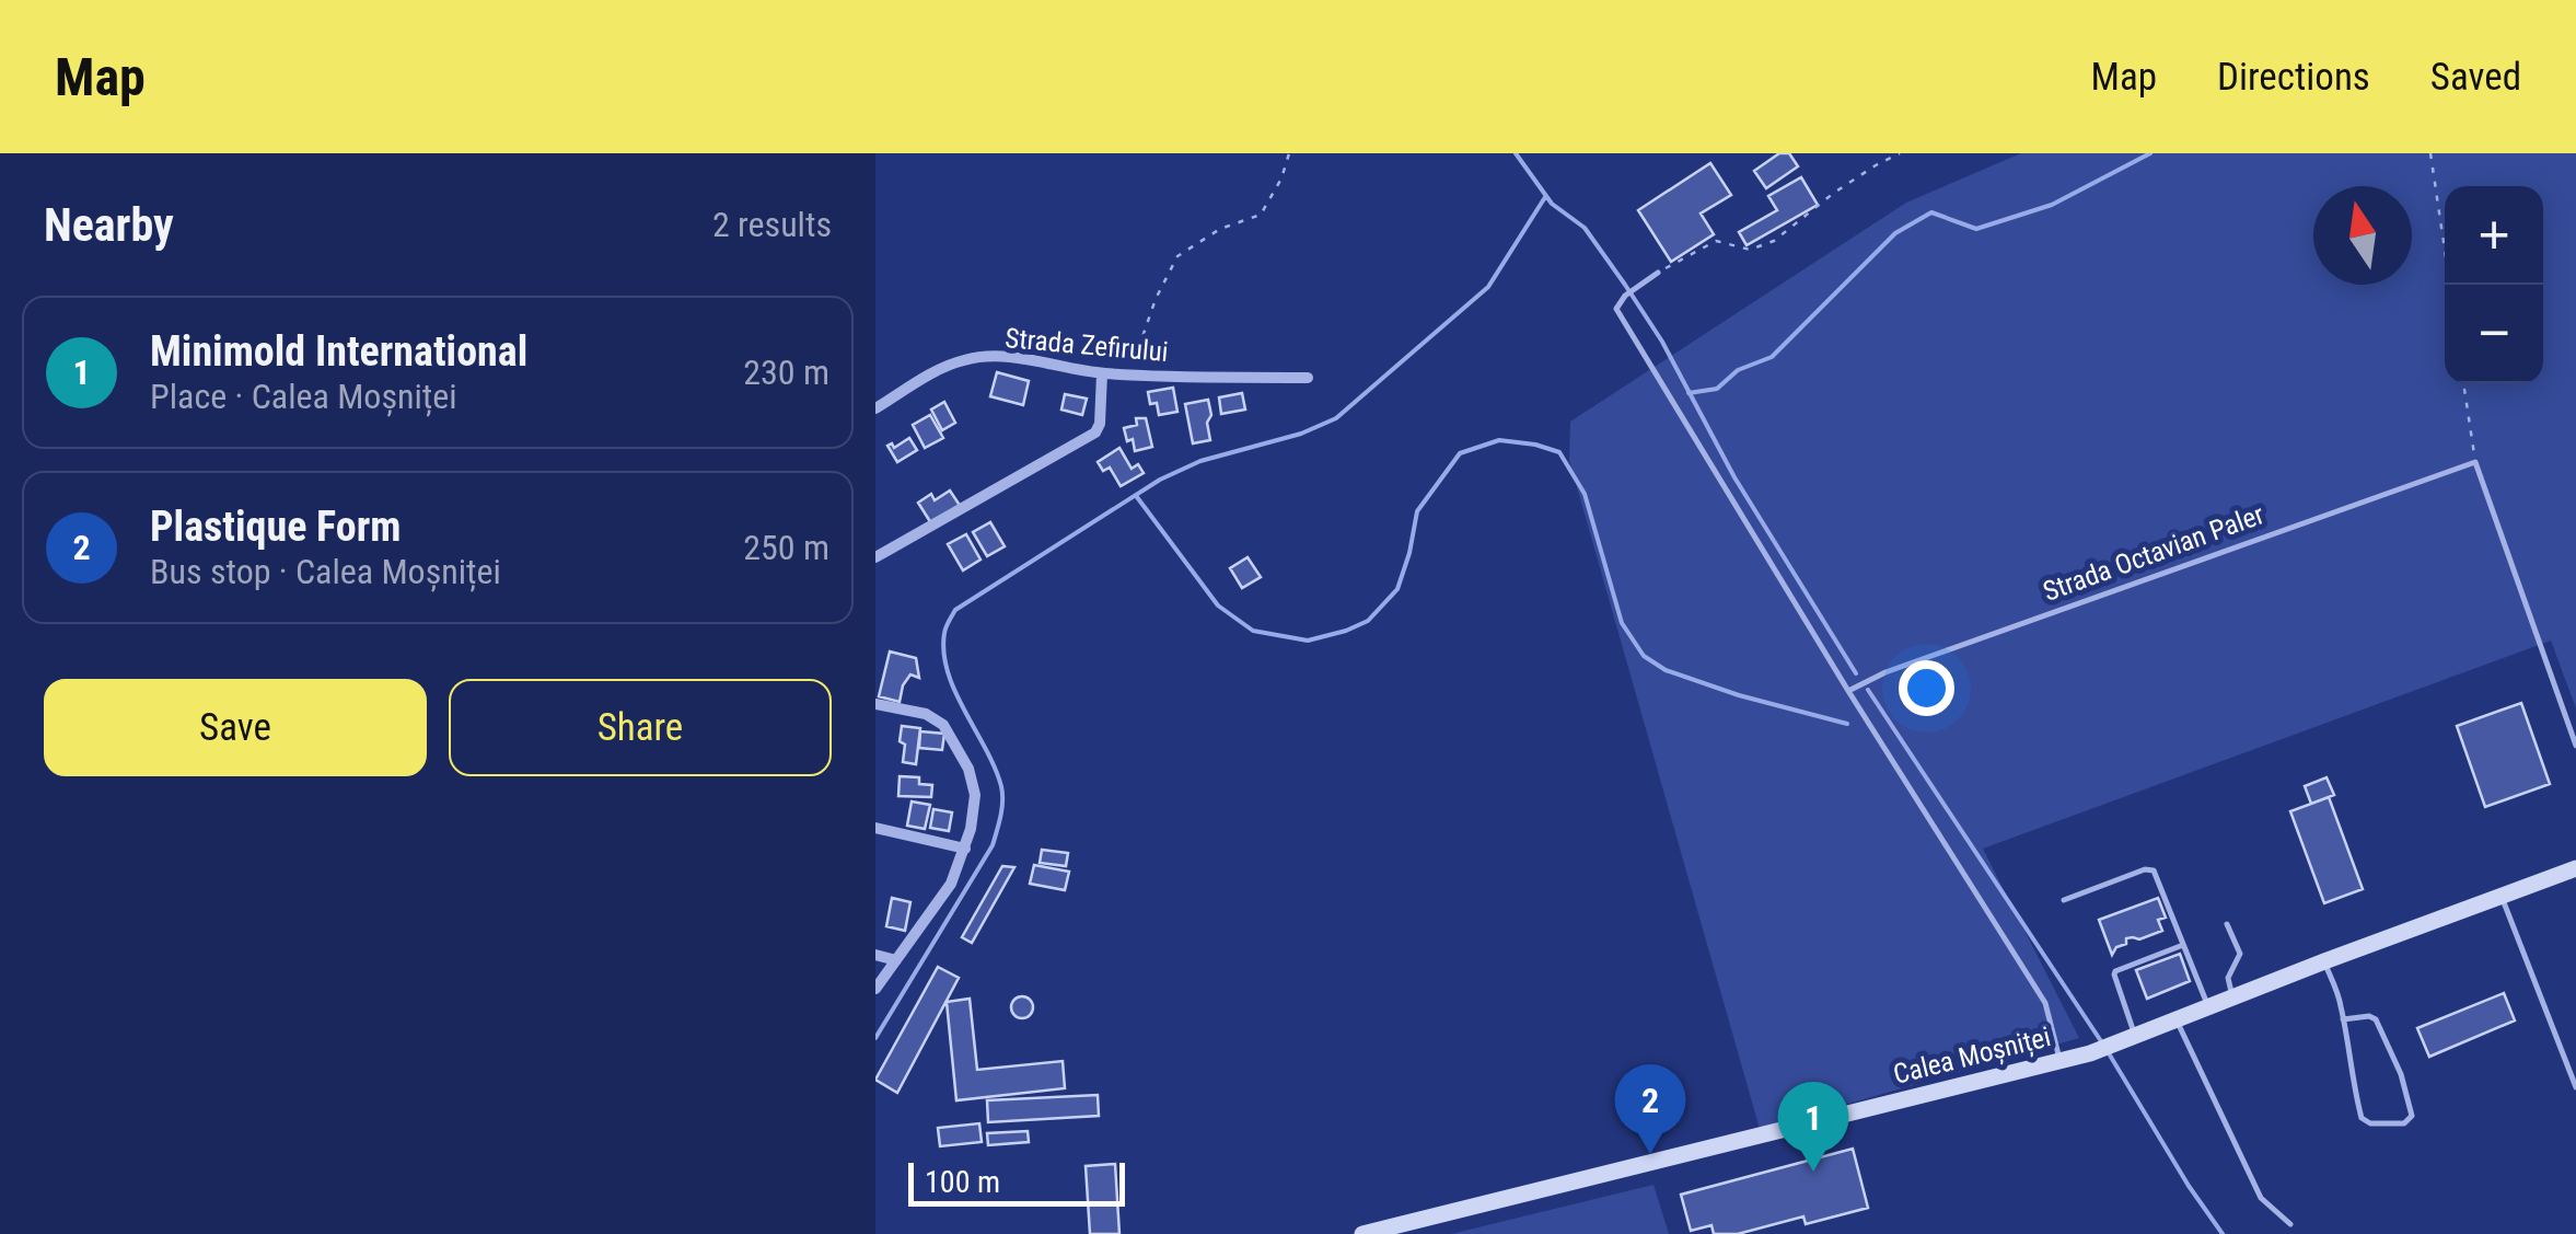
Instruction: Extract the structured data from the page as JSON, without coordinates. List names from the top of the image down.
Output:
{
  "streets": {
    "street": ["Strada Zefirului", "Calea Moșniței"],
    "lane": ["Strada Octavian Paler"]
  },
  "scale_bar": "100 m",
  "north": "top",
  "page": {
    "header": "Map",
    "nav": ["Map", "Directions", "Saved"],
    "heading": ["Nearby", "2 results"],
    "map_buttons": ["+", "−"],
    "list": [
      {
        "mark": "1",
        "name": "Minimold International",
        "note": "Place · Calea Moșniței",
        "value": "230 m"
      },
      {
        "mark": "2",
        "name": "Plastique Form",
        "note": "Bus stop · Calea Moșniței",
        "value": "250 m"
      }
    ],
    "buttons": ["Save", "Share"],
    "pins": ["2", "1"],
    "scale": "100 m"
  }
}
